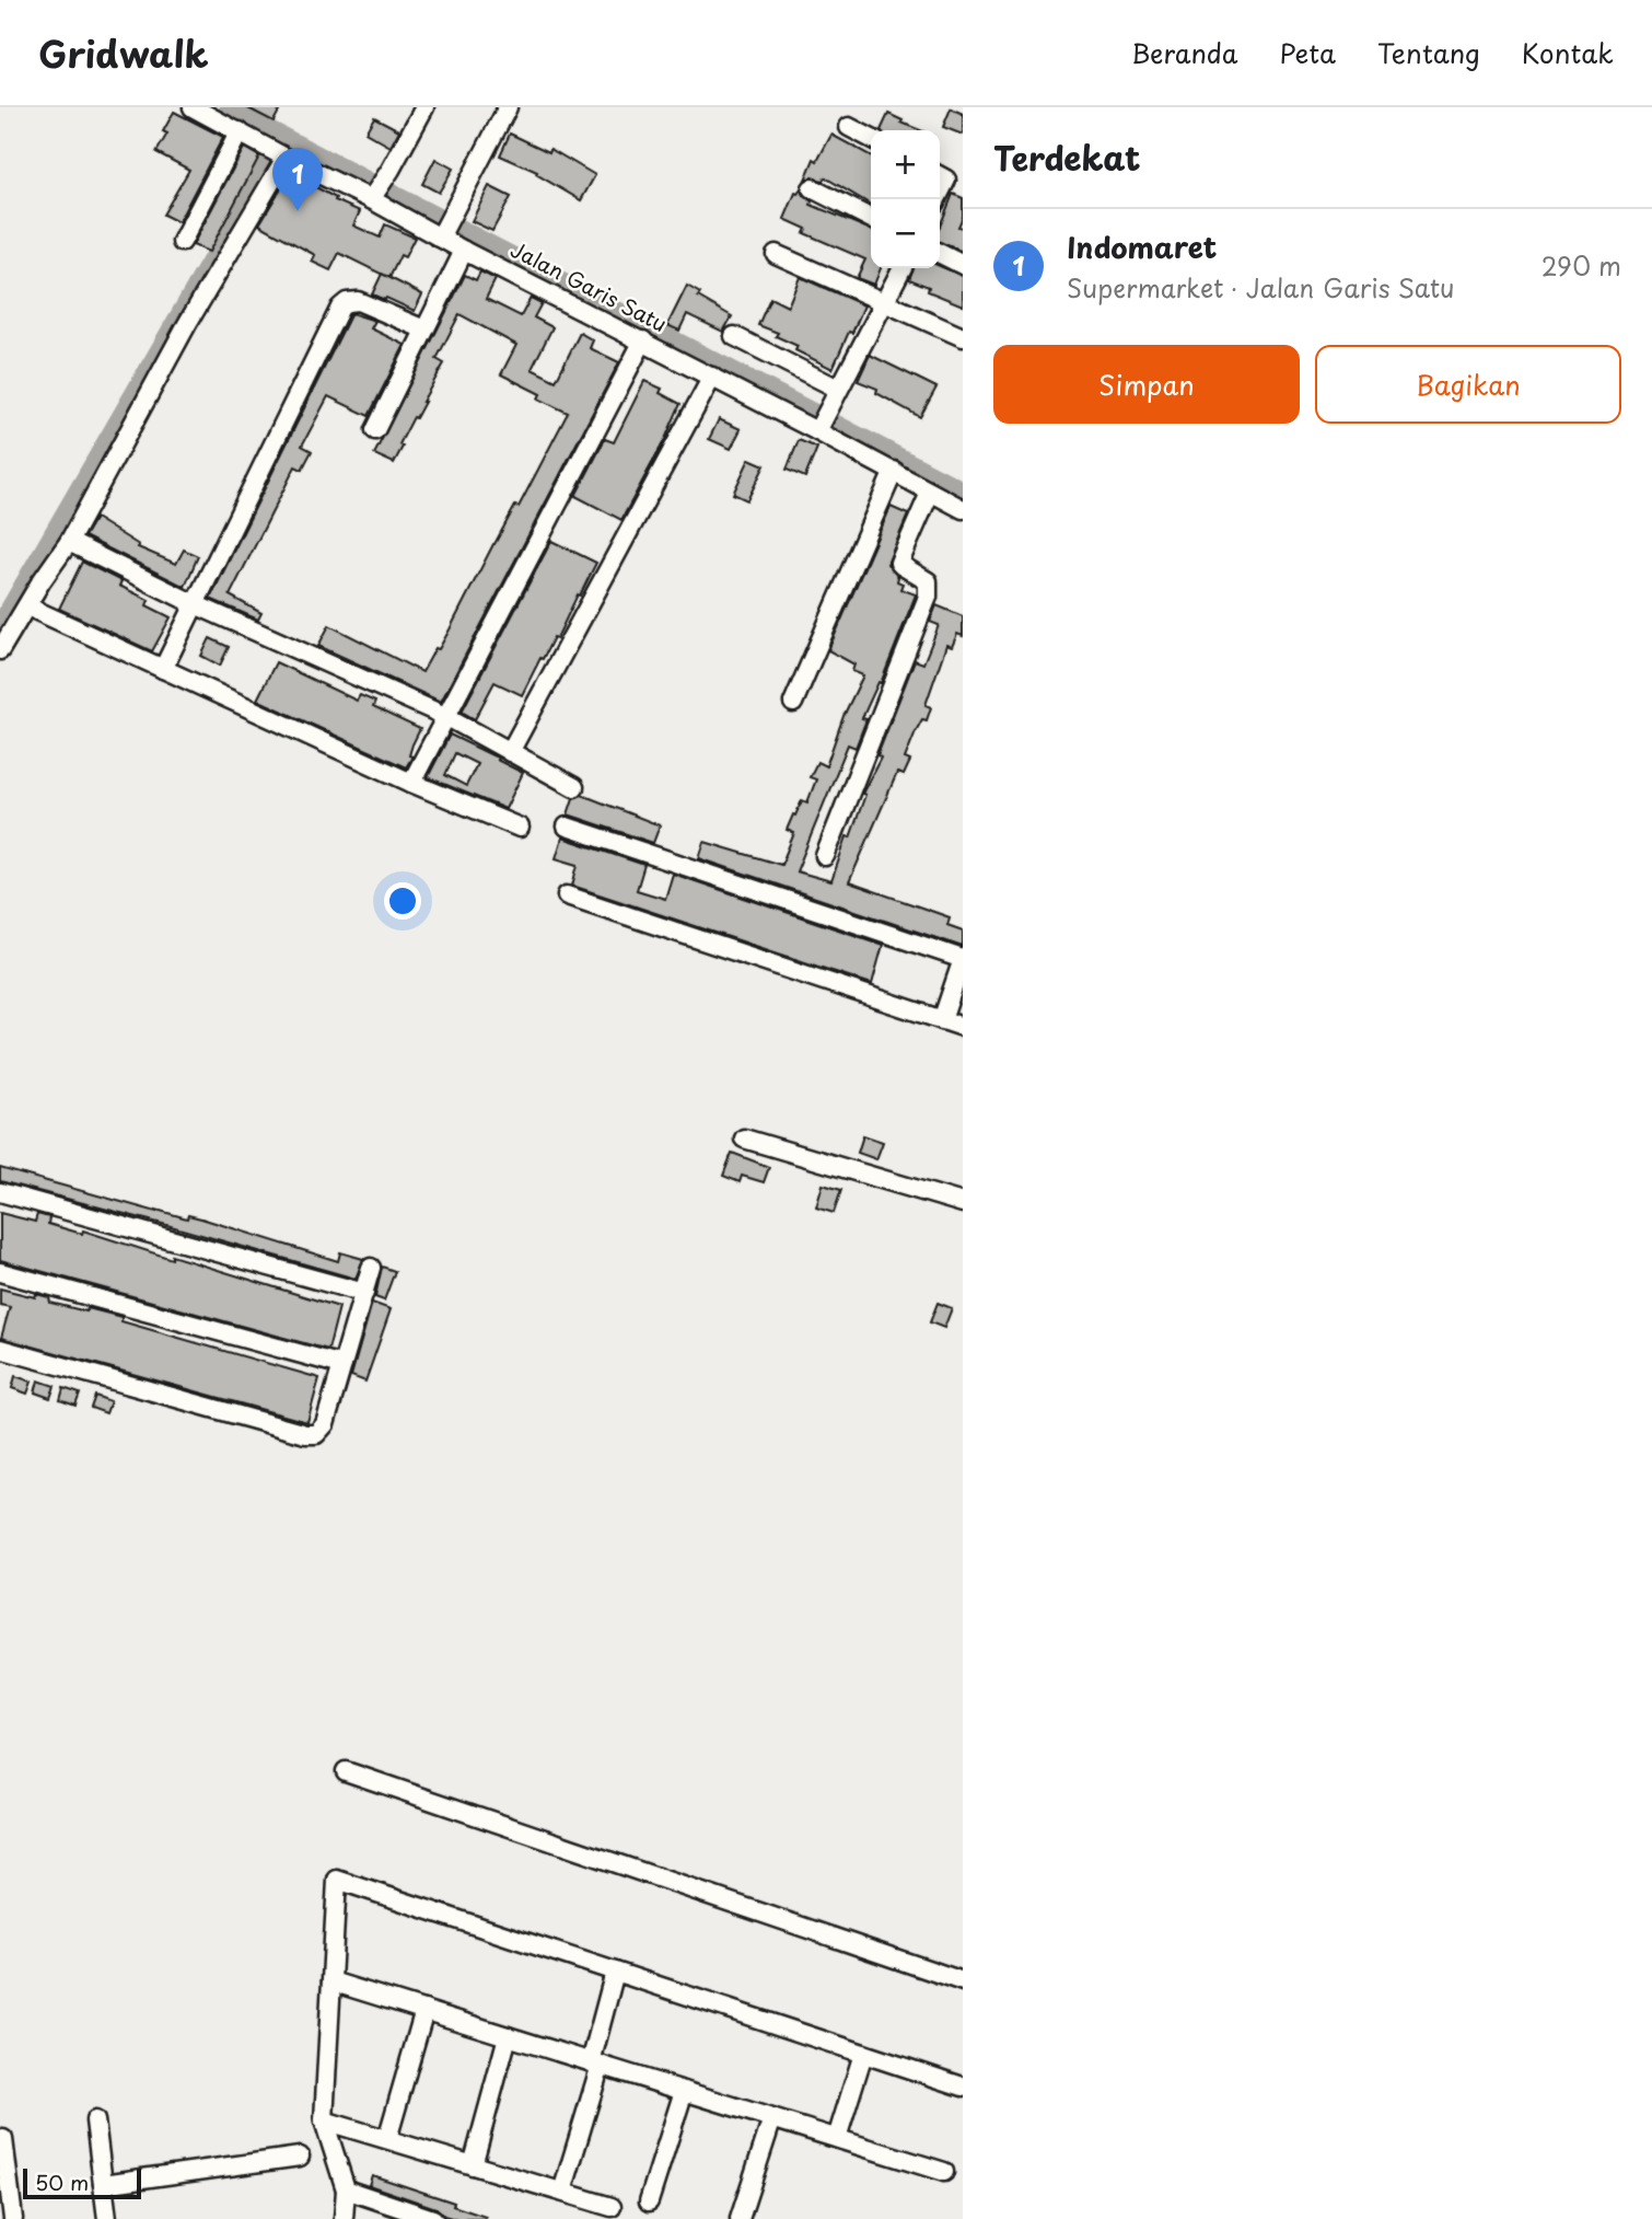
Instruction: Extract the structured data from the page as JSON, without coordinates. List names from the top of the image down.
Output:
{
  "streets": {
    "street": ["Jalan Garis Satu"]
  },
  "scale_bar": "50 m",
  "page": {
    "header": "Gridwalk",
    "nav": [
      "Beranda",
      "Peta",
      "Tentang",
      "Kontak"
    ],
    "heading": "Terdekat",
    "map_buttons": ["+", "−"],
    "pins": "1",
    "list": [
      {
        "mark": "1",
        "name": "Indomaret",
        "note": "Supermarket · Jalan Garis Satu",
        "value": "290 m"
      }
    ],
    "buttons": ["Simpan", "Bagikan"],
    "scale": "50 m"
  }
}
